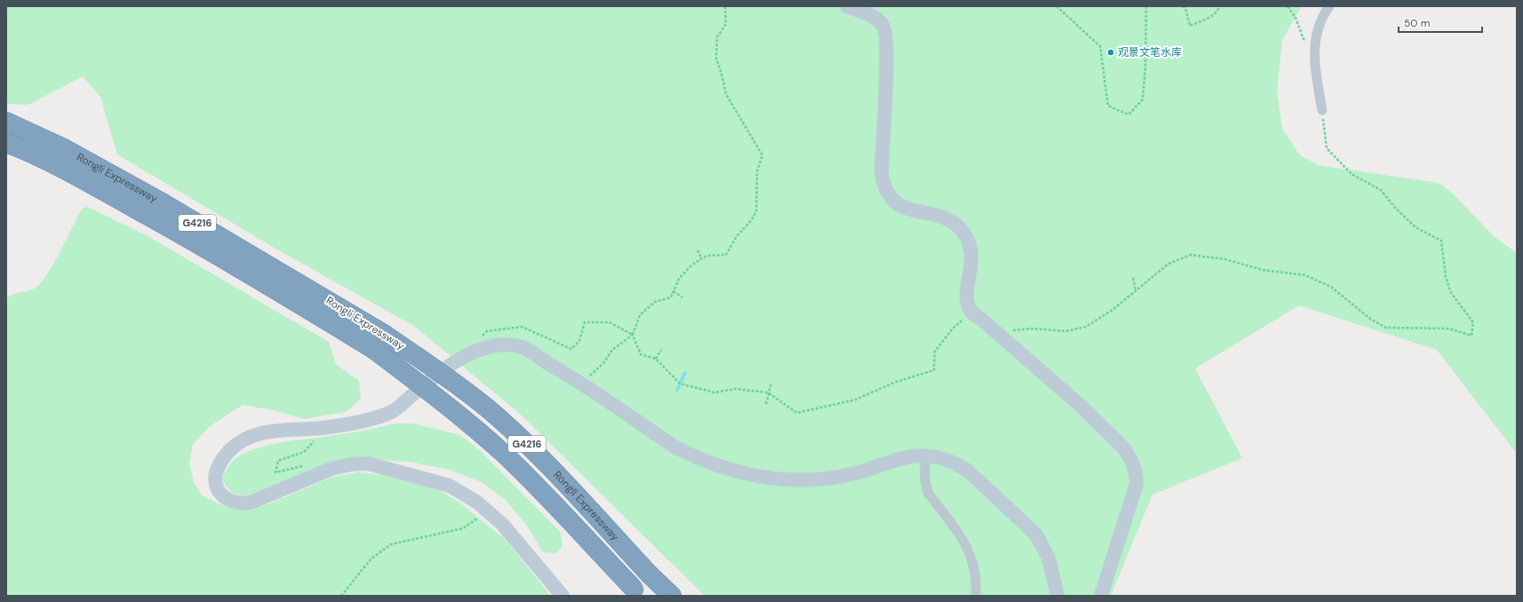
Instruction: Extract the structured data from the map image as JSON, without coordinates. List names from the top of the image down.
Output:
{
  "streets": {
    "highway": ["Rongli Expressway", "G4216"]
  },
  "places": ["观景文笔水库"],
  "scale_bar": "50 m"
}
